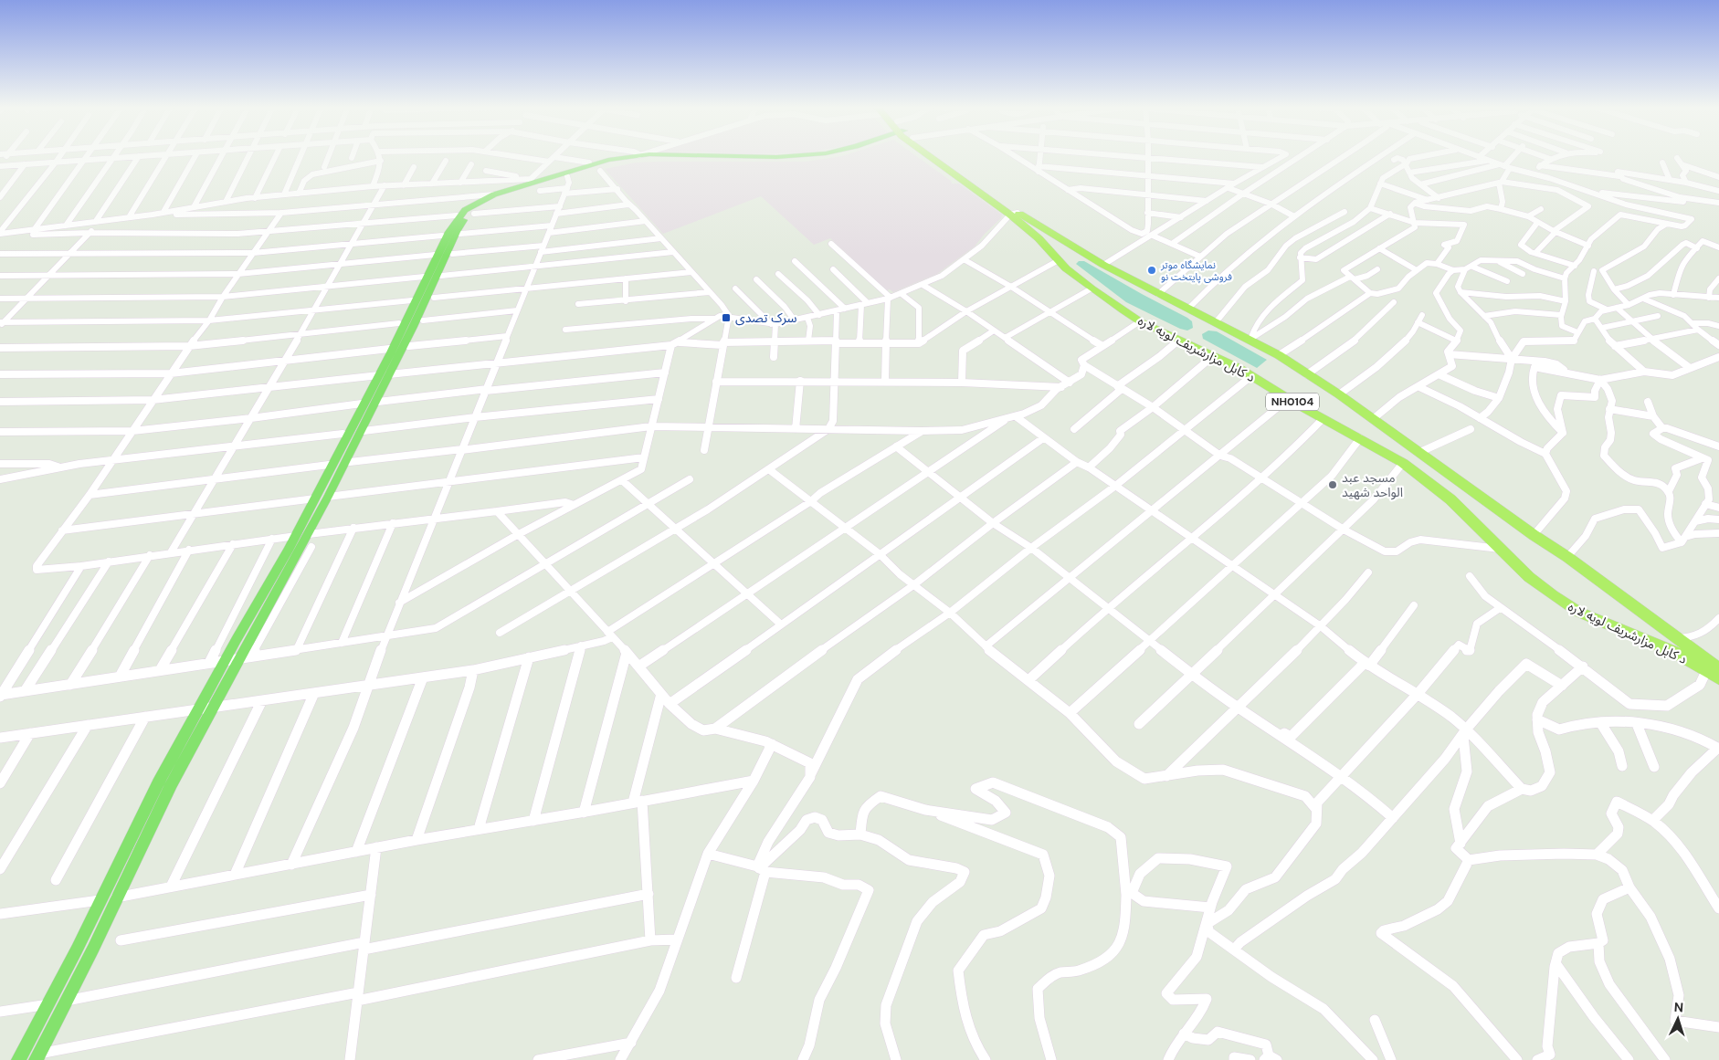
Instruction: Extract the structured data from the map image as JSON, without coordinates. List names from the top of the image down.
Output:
{
  "streets": {
    "highway": ["د کابل مزارشریف لویه لاره", "NH0104"]
  },
  "places": {
    "other": ["نمایشگاه موتر فروشی پایتخت نو", "مسجد عبد الواحد شهید"],
    "transit": ["سرک تصدی"]
  },
  "north": "top"
}
